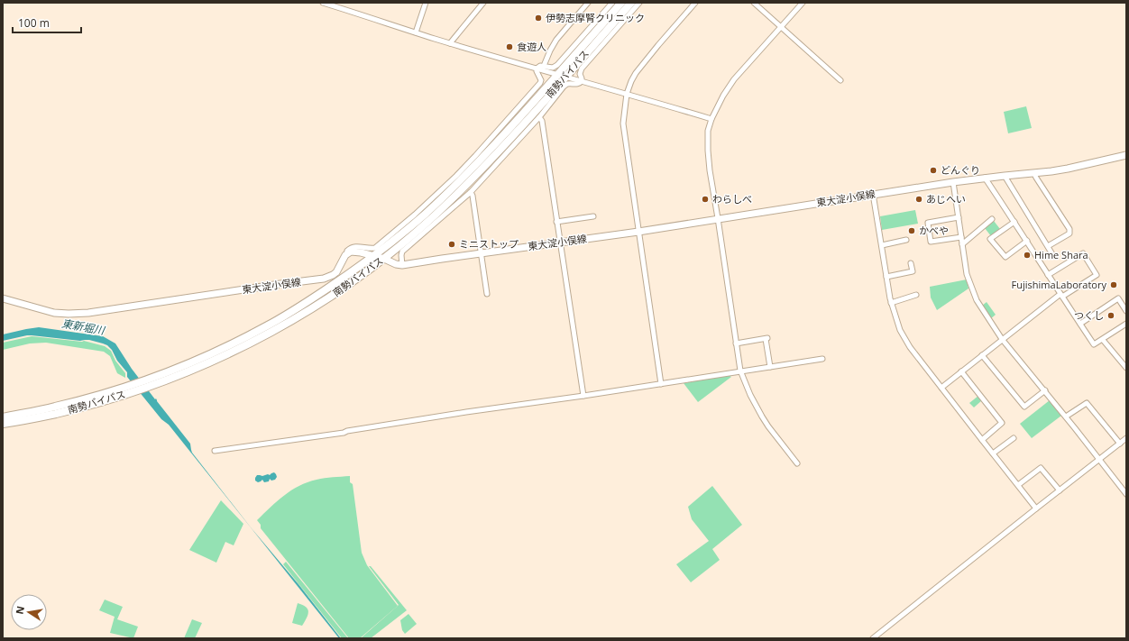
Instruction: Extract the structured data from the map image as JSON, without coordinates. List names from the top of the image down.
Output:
{
  "streets": {
    "highway": ["南勢バイパス"],
    "main road": ["東大淀小俣線"]
  },
  "crossings": [
    ["南勢バイパス", "東大淀小俣線"]
  ],
  "water": ["東新堀川"],
  "places": [
    "伊勢志摩腎クリニック",
    "食遊人",
    "どんぐり",
    "わらしべ",
    "あじへい",
    "かべや",
    "ミニストップ",
    "Hime Shara",
    "FujishimaLaboratory",
    "つくし"
  ],
  "scale_bar": "100 m",
  "north": "left"
}
